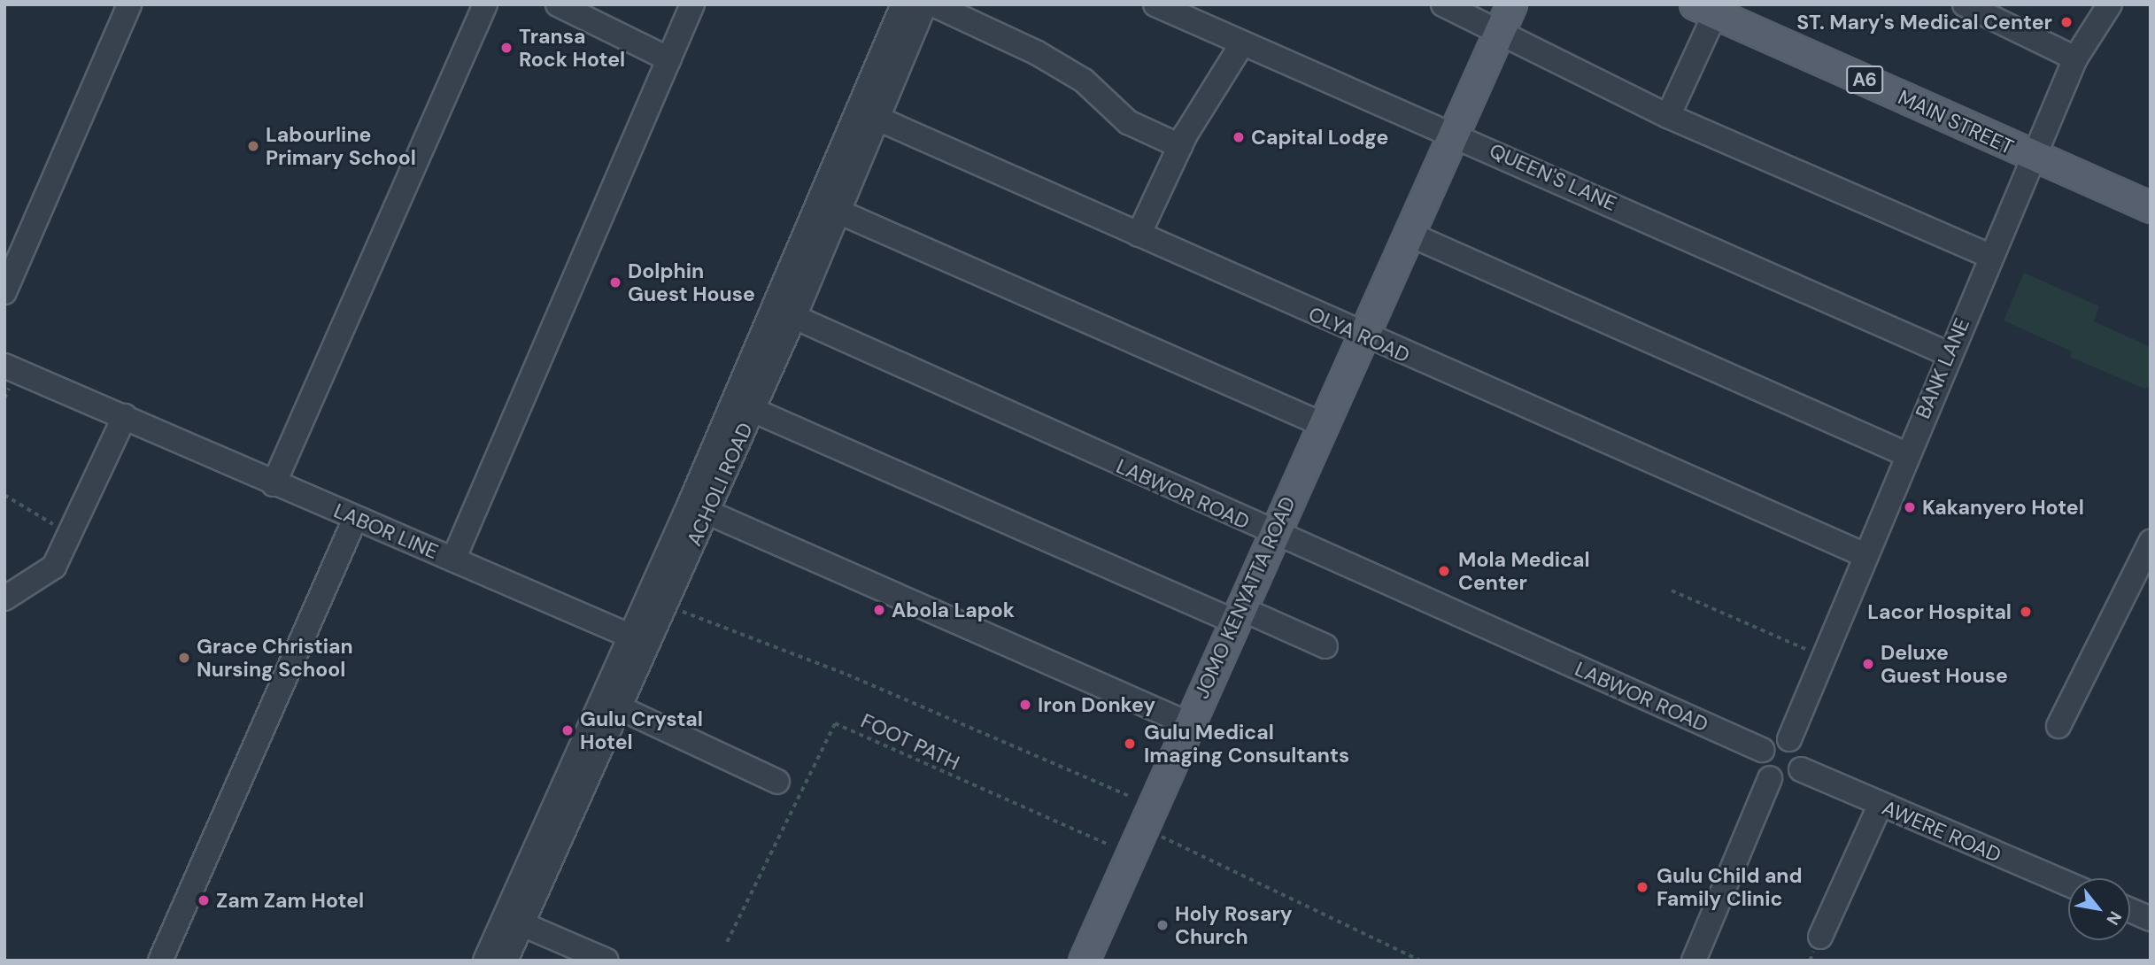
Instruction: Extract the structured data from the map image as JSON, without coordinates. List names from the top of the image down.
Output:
{
  "streets": {
    "main road": ["A6", "MAIN STREET", "JOMO KENYATTA ROAD"],
    "street": [
      "QUEEN'S LANE",
      "OLYA ROAD",
      "BANK LANE",
      "ACHOLI ROAD",
      "LABWOR ROAD",
      "LABOR LINE",
      "AWERE ROAD"
    ],
    "path": ["FOOT PATH"]
  },
  "crossings": [
    ["MAIN STREET", "BANK LANE"],
    ["QUEEN'S LANE", "BANK LANE"],
    ["QUEEN'S LANE", "JOMO KENYATTA ROAD"],
    ["OLYA ROAD", "BANK LANE"],
    ["OLYA ROAD", "ACHOLI ROAD"],
    ["OLYA ROAD", "JOMO KENYATTA ROAD"],
    ["BANK LANE", "LABWOR ROAD"],
    ["BANK LANE", "AWERE ROAD"],
    ["ACHOLI ROAD", "LABWOR ROAD"],
    ["ACHOLI ROAD", "LABOR LINE"],
    ["LABWOR ROAD", "JOMO KENYATTA ROAD"],
    ["LABWOR ROAD", "AWERE ROAD"],
    ["JOMO KENYATTA ROAD", "FOOT PATH"]
  ],
  "places": [
    "ST. Mary's Medical Center",
    "Transa Rock Hotel",
    "Capital Lodge",
    "Labourline Primary School",
    "Dolphin Guest House",
    "Kakanyero Hotel",
    "Mola Medical Center",
    "Abola Lapok",
    "Lacor Hospital",
    "Grace Christian Nursing School",
    "Deluxe Guest House",
    "Iron Donkey",
    "Gulu Crystal Hotel",
    "Gulu Medical Imaging Consultants",
    "Gulu Child and Family Clinic",
    "Zam Zam Hotel",
    "Holy Rosary Church"
  ],
  "north": "bottom right"
}
